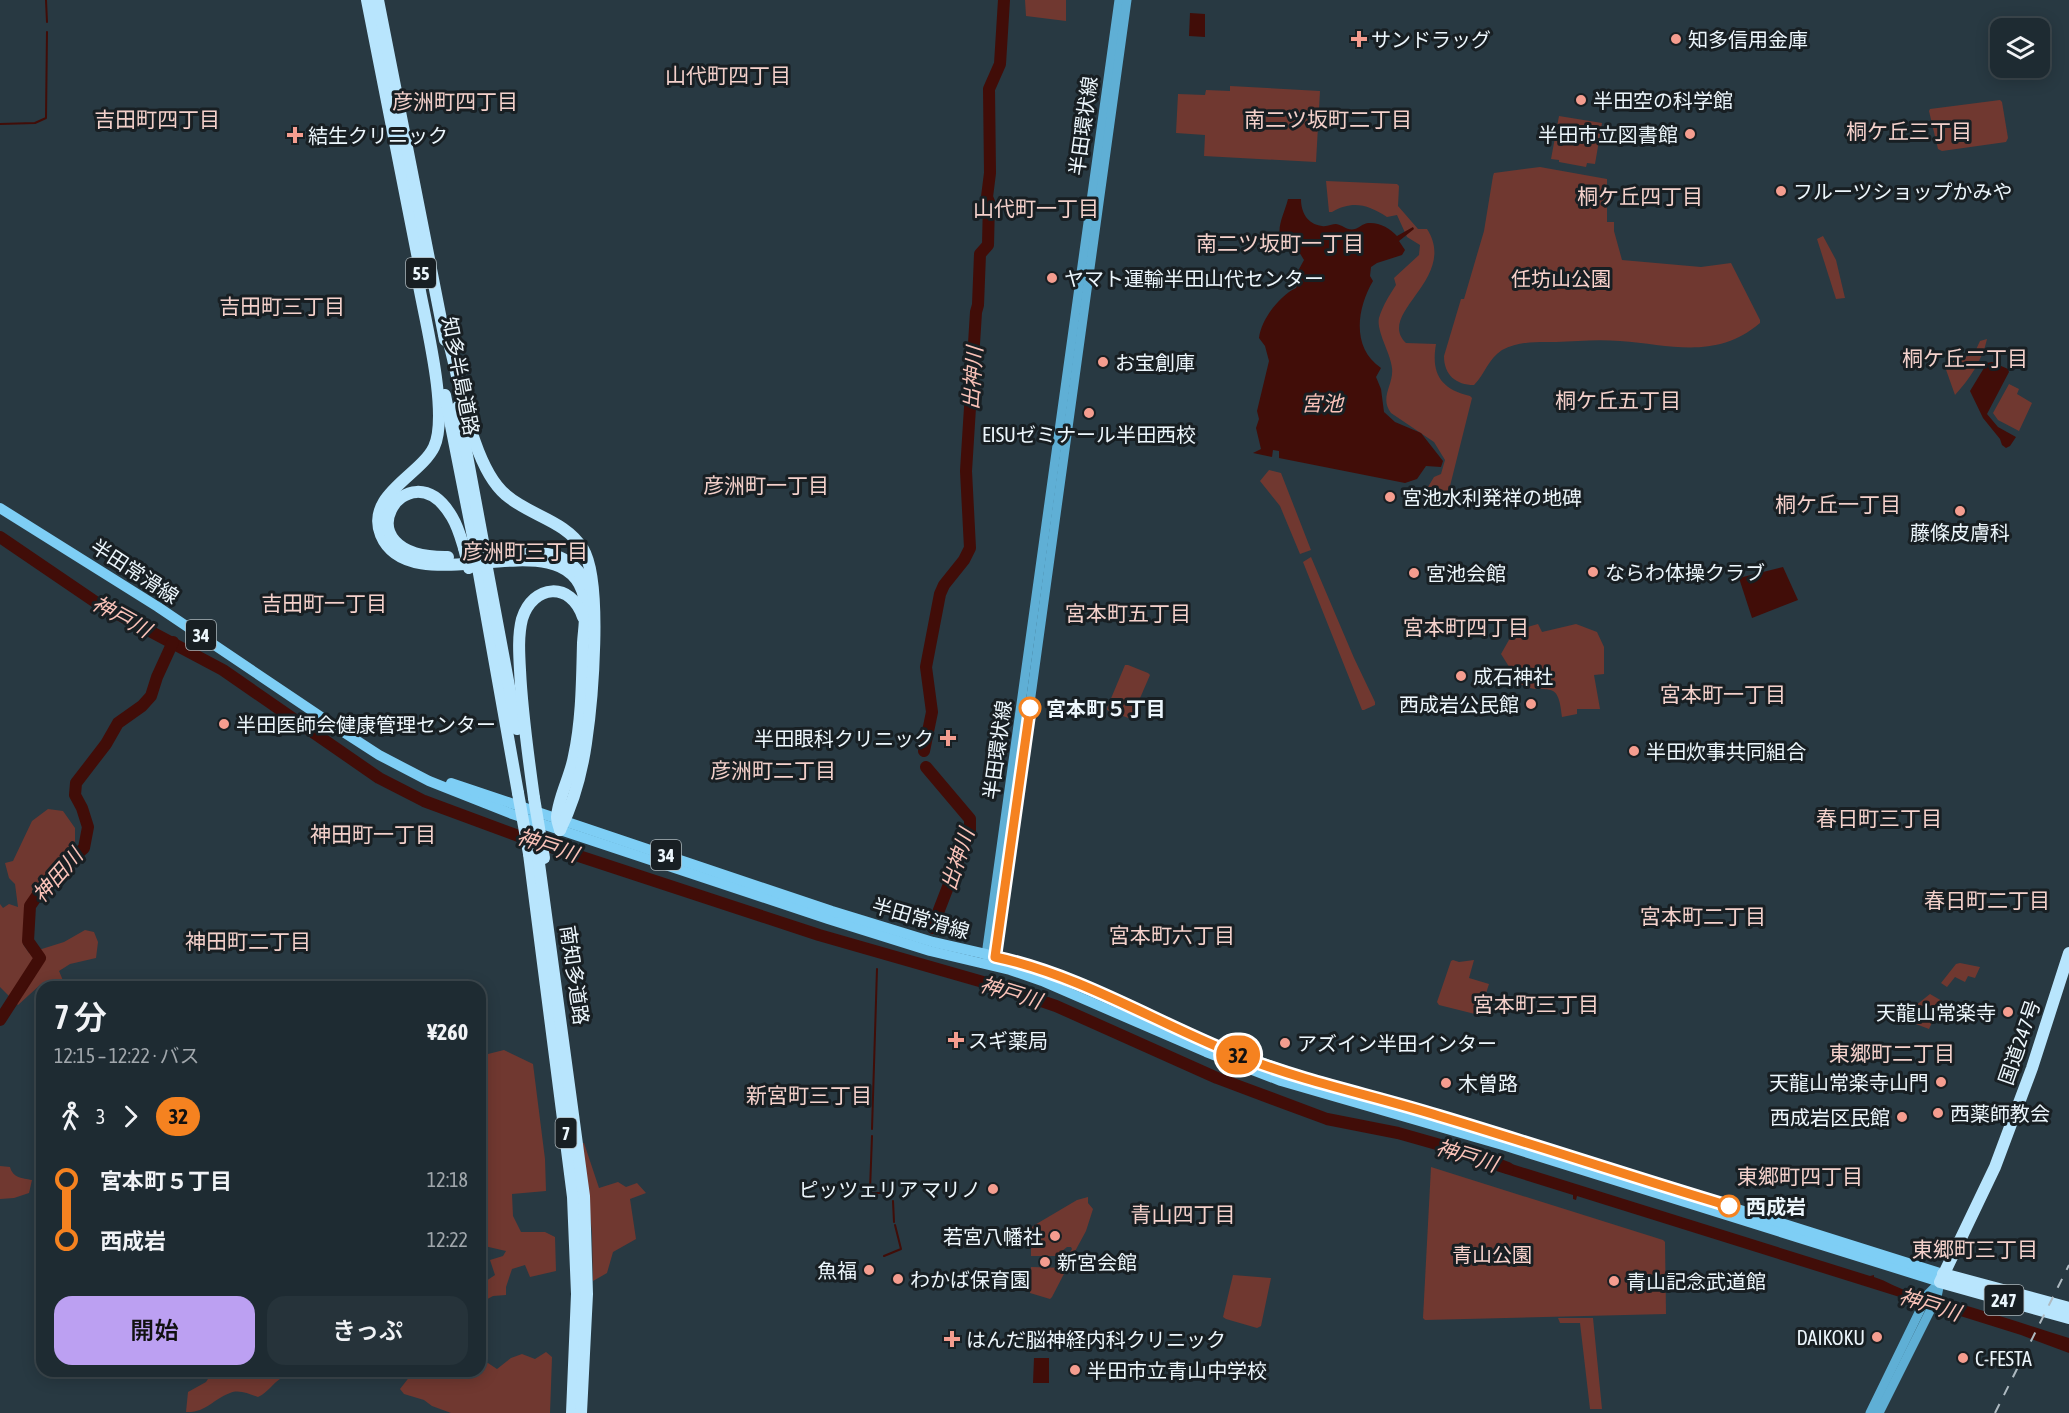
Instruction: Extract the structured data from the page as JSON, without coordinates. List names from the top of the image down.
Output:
{
  "streets": {
    "highway": [
      "55",
      "知多半島道路",
      "南知多道路",
      "国道247号",
      "7",
      "247"
    ],
    "main road": ["半田環状線", "半田常滑線", "34"]
  },
  "crossings": [
    ["半田環状線", "半田常滑線"],
    ["知多半島道路", "南知多道路"],
    ["半田常滑線", "国道247号"],
    ["半田常滑線", "247"],
    ["国道247号", "247"]
  ],
  "districts": [
    "山代町四丁目",
    "彦洲町四丁目",
    "吉田町四丁目",
    "南二ツ坂町二丁目",
    "桐ケ丘三丁目",
    "桐ケ丘四丁目",
    "山代町一丁目",
    "南二ツ坂町一丁目",
    "吉田町三丁目",
    "桐ケ丘二丁目",
    "桐ケ丘五丁目",
    "彦洲町一丁目",
    "桐ケ丘一丁目",
    "彦洲町三丁目",
    "吉田町一丁目",
    "宮本町五丁目",
    "宮本町四丁目",
    "宮本町一丁目",
    "彦洲町二丁目",
    "春日町三丁目",
    "神田町一丁目",
    "春日町二丁目",
    "宮本町二丁目",
    "宮本町六丁目",
    "神田町二丁目",
    "宮本町三丁目",
    "東郷町二丁目",
    "新宮町三丁目",
    "東郷町四丁目",
    "青山四丁目",
    "東郷町三丁目"
  ],
  "water": [
    "出神川",
    "宮池",
    "神戸川",
    "神田川"
  ],
  "parks": ["任坊山公園", "青山公園"],
  "places": {
    "health": [
      "サンドラッグ",
      "結生クリニック",
      "半田眼科クリニック",
      "スギ薬局",
      "はんだ脳神経内科クリニック"
    ],
    "other": [
      "知多信用金庫",
      "半田空の科学館",
      "半田市立図書館",
      "フルーツショップかみや",
      "ヤマト運輸半田山代センター",
      "お宝創庫",
      "EISUゼミナール半田西校",
      "宮池水利発祥の地碑",
      "藤條皮膚科",
      "ならわ体操クラブ",
      "宮池会館",
      "成石神社",
      "西成岩公民館",
      "宮本町５丁目",
      "半田医師会健康管理センター",
      "半田炊事共同組合",
      "天龍山常楽寺",
      "アズイン半田インター",
      "天龍山常楽寺山門",
      "木曽路",
      "西薬師教会",
      "西成岩区民館",
      "ピッツェリア マリノ",
      "西成岩",
      "若宮八幡社",
      "新宮会館",
      "魚福",
      "わかば保育園",
      "青山記念武道館",
      "DAIKOKU",
      "C-FESTA",
      "半田市立青山中学校"
    ]
  },
  "lines": ["bus line 32"],
  "page": {
    "on_map": "32",
    "heading": ["7 分", "12:15 – 12:22 · バス", "¥260"],
    "legs": ["3", "32"],
    "list": [
      {
        "name": "宮本町５丁目",
        "value": "12:18"
      },
      {
        "name": "西成岩",
        "value": "12:22"
      }
    ],
    "buttons": ["開始", "きっぷ"]
  }
}
